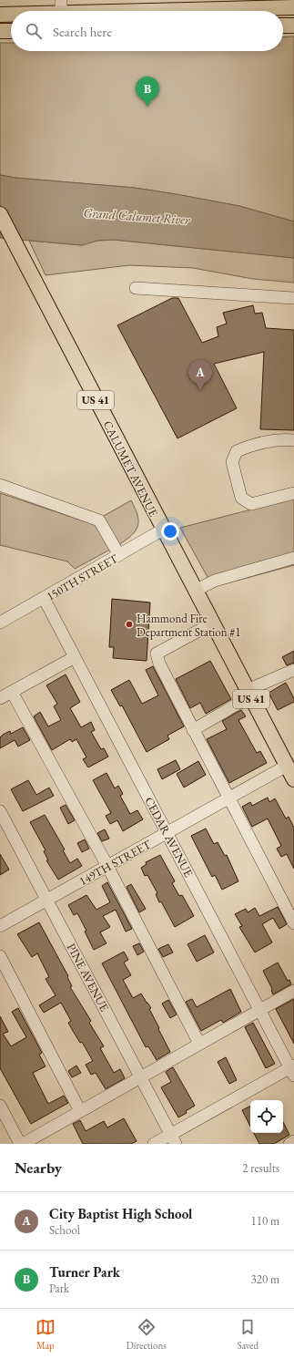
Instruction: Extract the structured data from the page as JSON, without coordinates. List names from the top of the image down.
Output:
{
  "streets": {
    "main road": ["US 41", "CALUMET AVENUE"],
    "street": [
      "150TH STREET",
      "CEDAR AVENUE",
      "149TH STREET",
      "PINE AVENUE"
    ]
  },
  "crossings": [
    ["CALUMET AVENUE", "150TH STREET"],
    ["CALUMET AVENUE", "149TH STREET"],
    ["150TH STREET", "CEDAR AVENUE"],
    ["CEDAR AVENUE", "149TH STREET"],
    ["149TH STREET", "PINE AVENUE"]
  ],
  "water": ["Grand Calumet River"],
  "places": ["Hammond Fire Department Station #1"],
  "page": {
    "search": "Search here",
    "pins": ["B", "A"],
    "heading": ["Nearby", "2 results"],
    "list": [
      {
        "mark": "A",
        "name": "City Baptist High School",
        "note": "School",
        "value": "110 m"
      },
      {
        "mark": "B",
        "name": "Turner Park",
        "note": "Park",
        "value": "320 m"
      }
    ],
    "nav": ["Map", "Directions", "Saved"]
  }
}
